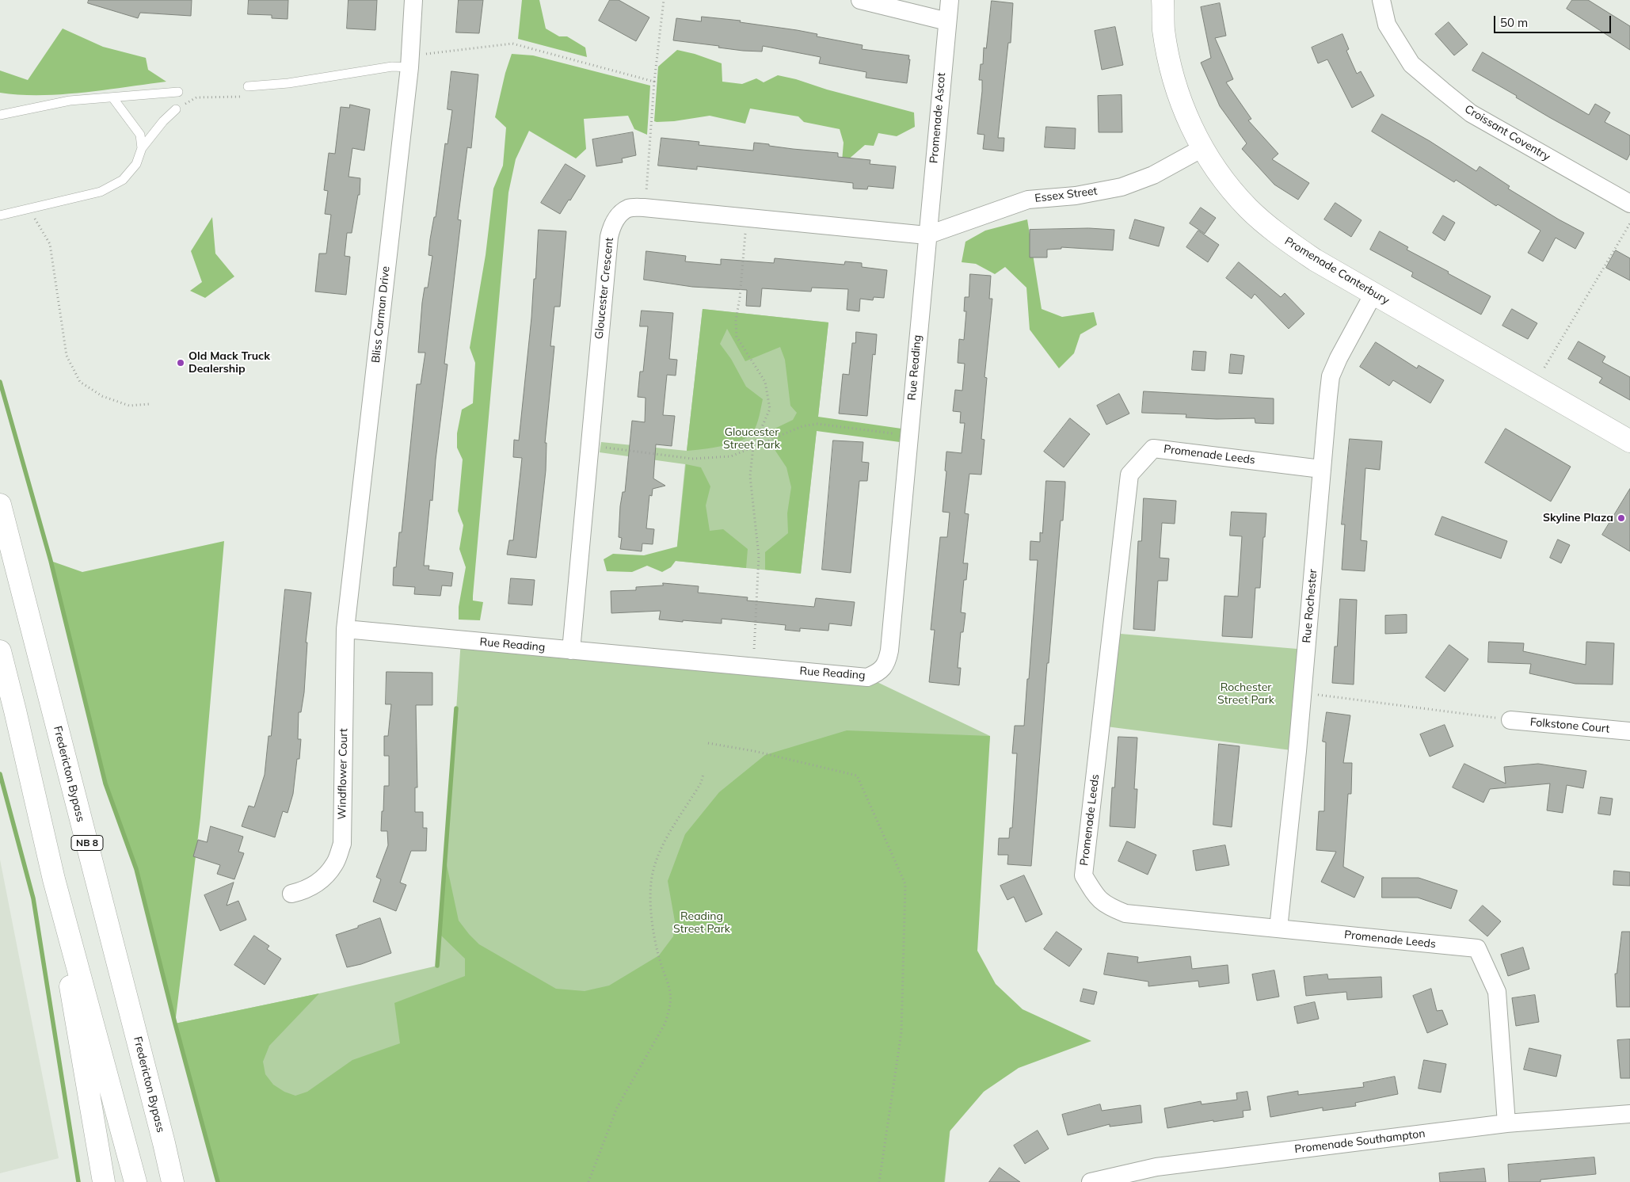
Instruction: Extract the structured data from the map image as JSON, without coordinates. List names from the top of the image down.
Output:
{
  "streets": {
    "main road": ["Promenade Canterbury", "Fredericton Bypass", "NB 8"],
    "street": [
      "Promenade Ascot",
      "Croissant Coventry",
      "Essex Street",
      "Gloucester Crescent",
      "Bliss Carman Drive",
      "Rue Reading",
      "Promenade Leeds",
      "Rue Rochester",
      "Folkstone Court",
      "Windflower Court",
      "Promenade Southampton"
    ]
  },
  "crossings": [
    ["Promenade Ascot", "Essex Street"],
    ["Promenade Ascot", "Gloucester Crescent"],
    ["Promenade Ascot", "Rue Reading"],
    ["Essex Street", "Promenade Canterbury"],
    ["Essex Street", "Gloucester Crescent"],
    ["Essex Street", "Rue Reading"],
    ["Promenade Canterbury", "Rue Rochester"],
    ["Gloucester Crescent", "Rue Reading"],
    ["Bliss Carman Drive", "Rue Reading"],
    ["Bliss Carman Drive", "Windflower Court"],
    ["Rue Reading", "Windflower Court"],
    ["Promenade Leeds", "Rue Rochester"],
    ["Promenade Leeds", "Promenade Southampton"]
  ],
  "parks": ["Gloucester Street Park", "Rochester Street Park", "Reading Street Park"],
  "places": ["Old Mack Truck Dealership", "Skyline Plaza"],
  "scale_bar": "50 m"
}
